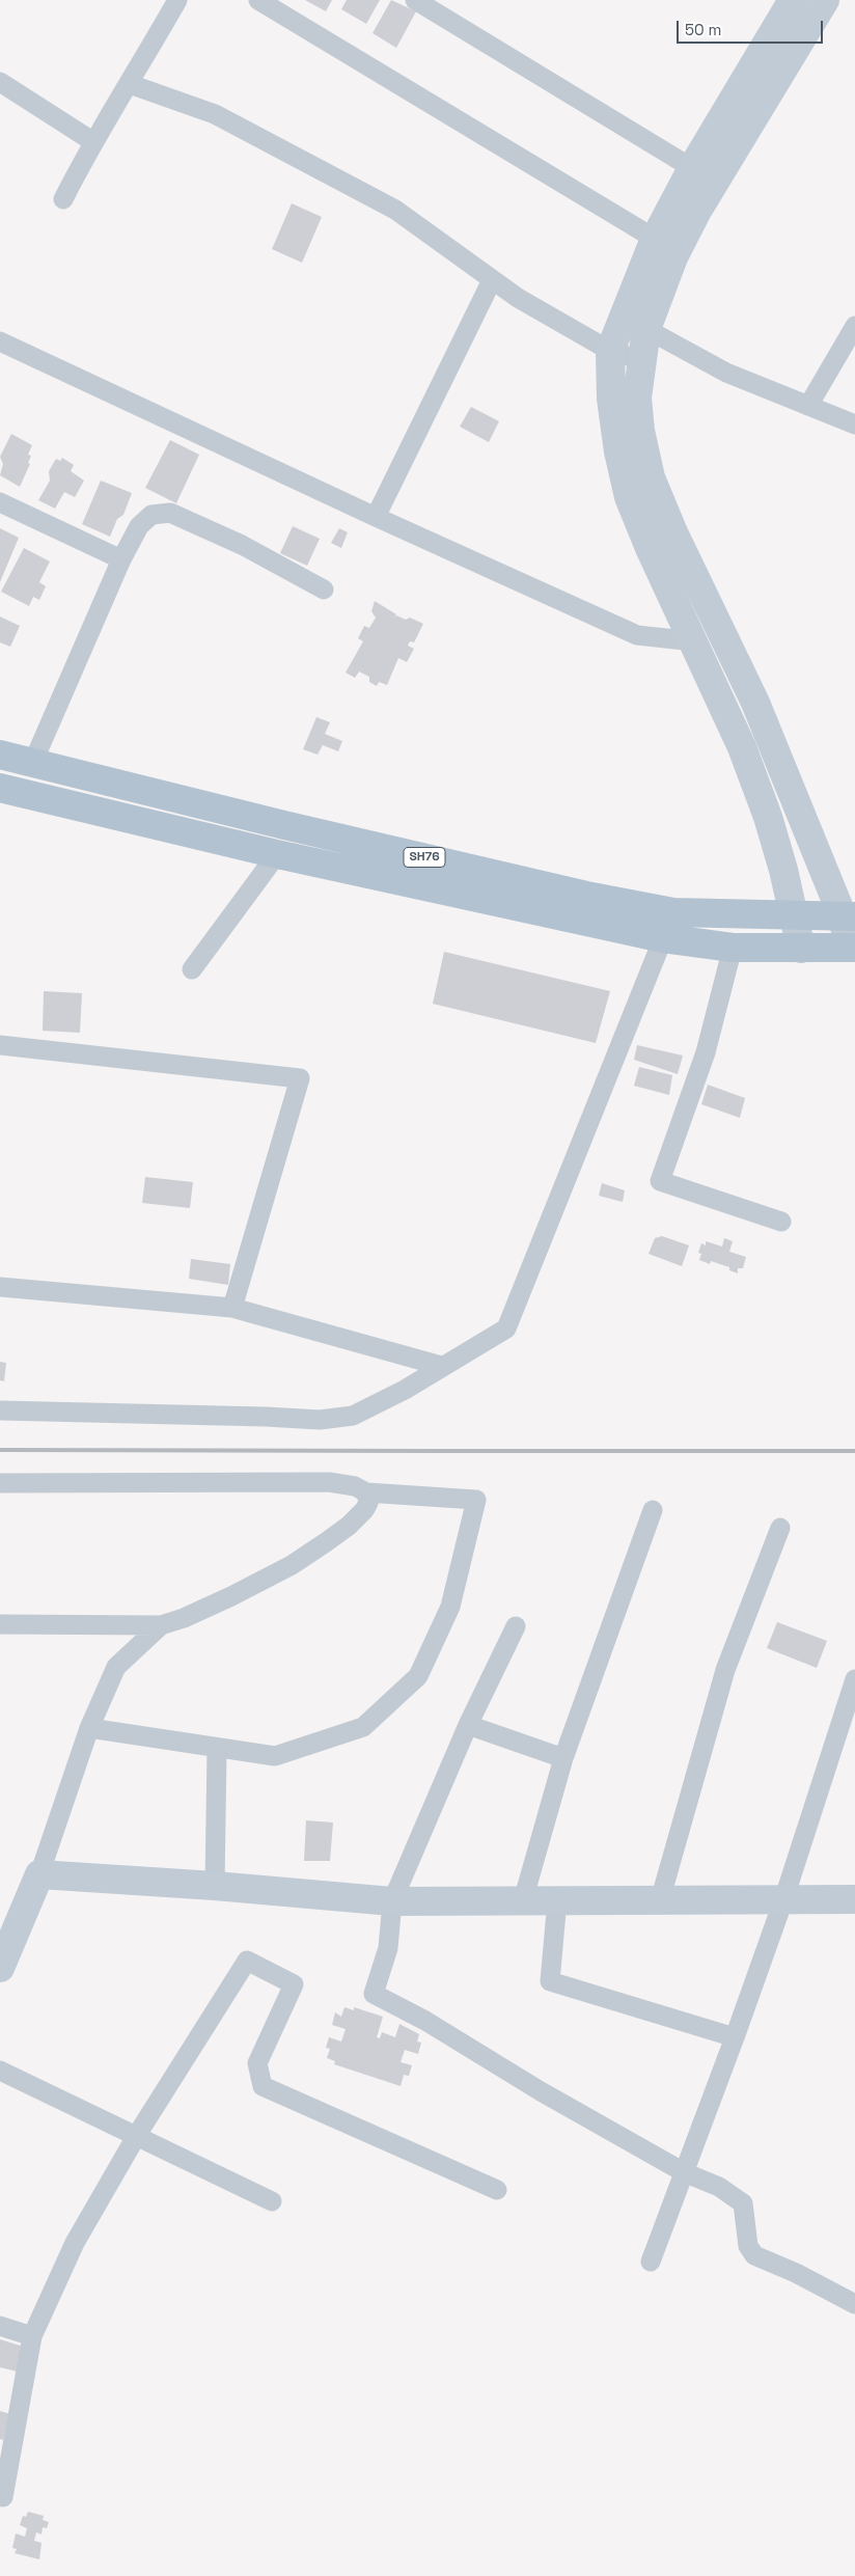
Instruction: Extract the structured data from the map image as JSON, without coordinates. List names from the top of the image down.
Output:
{
  "streets": {
    "main road": ["SH76"]
  },
  "scale_bar": "50 m"
}
